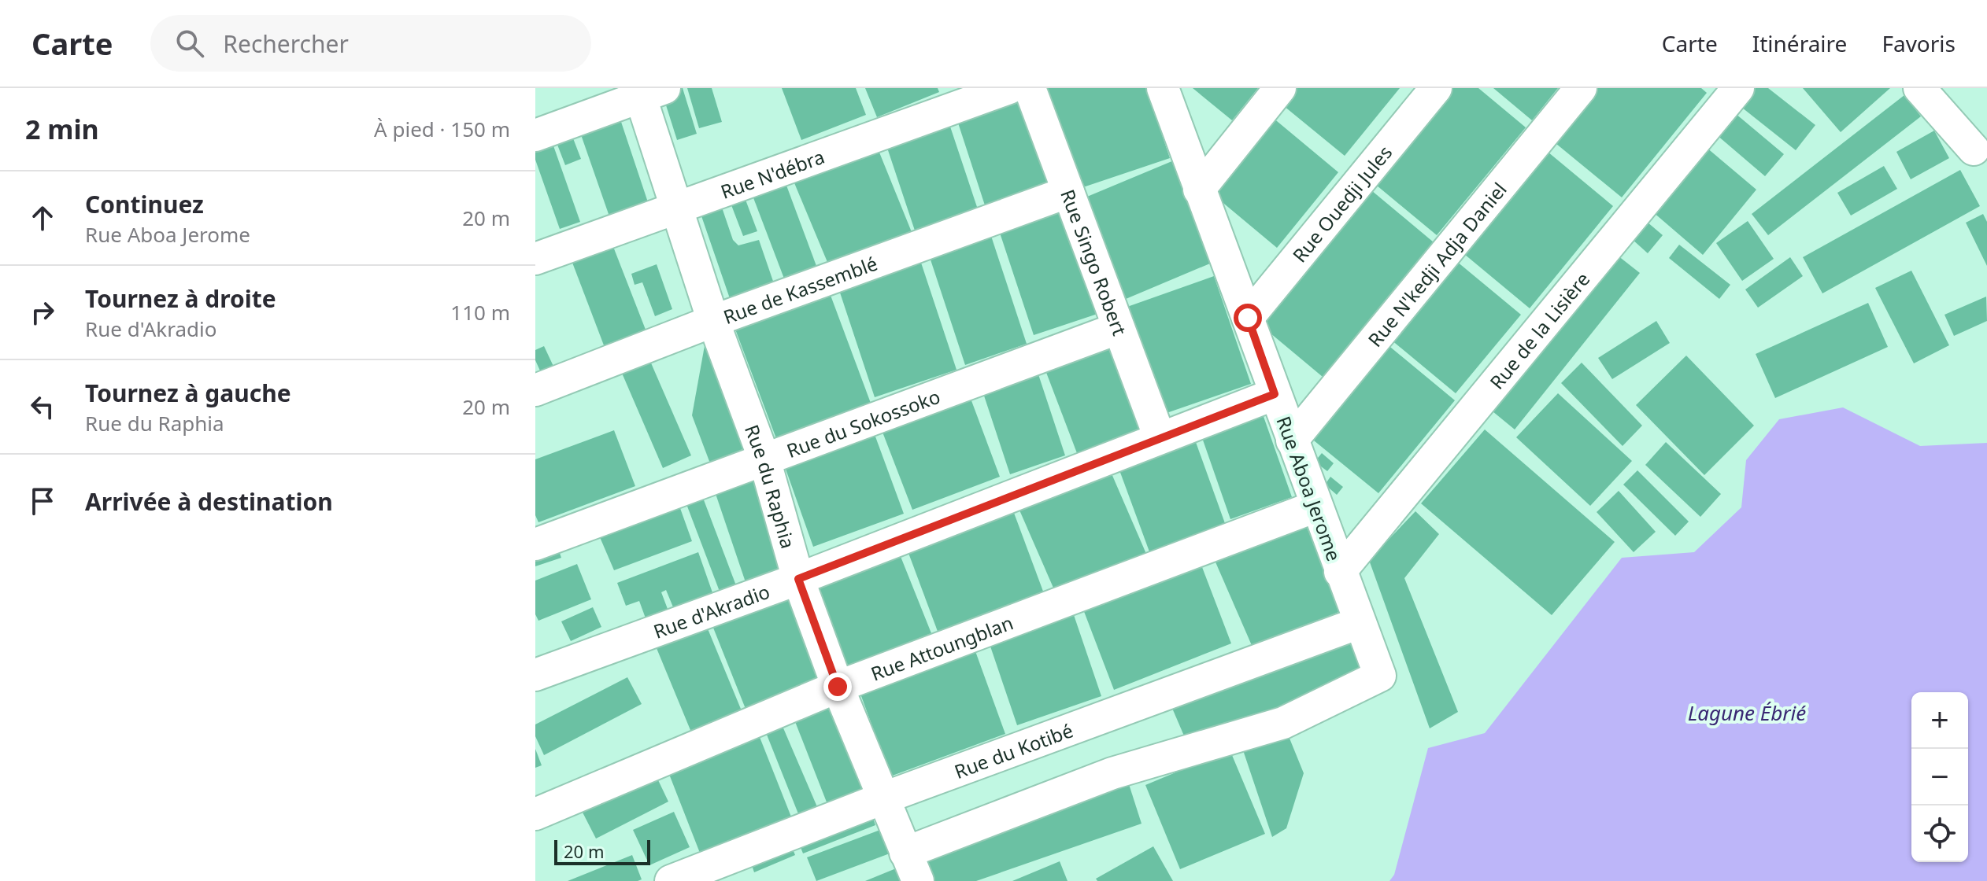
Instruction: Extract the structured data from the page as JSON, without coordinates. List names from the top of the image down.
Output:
{
  "streets": {
    "street": [
      "Rue N'débra",
      "Rue Ouedji Jules",
      "Rue Singo Robert",
      "Rue N'kedji Adja Daniel",
      "Rue de Kassemblé",
      "Rue de la Lisière",
      "Rue du Sokossoko",
      "Rue du Raphia",
      "Rue Aboa Jerome",
      "Rue d'Akradio",
      "Rue Attoungblan",
      "Rue du Kotibé"
    ]
  },
  "crossings": [
    ["Rue N'débra", "Rue du Raphia"],
    ["Rue Ouedji Jules", "Rue Aboa Jerome"],
    ["Rue Singo Robert", "Rue de Kassemblé"],
    ["Rue Singo Robert", "Rue du Sokossoko"],
    ["Rue Singo Robert", "Rue d'Akradio"],
    ["Rue N'kedji Adja Daniel", "Rue Aboa Jerome"],
    ["Rue de Kassemblé", "Rue du Raphia"],
    ["Rue de la Lisière", "Rue Aboa Jerome"],
    ["Rue du Sokossoko", "Rue du Raphia"],
    ["Rue du Raphia", "Rue Aboa Jerome"],
    ["Rue du Raphia", "Rue d'Akradio"],
    ["Rue du Raphia", "Rue Attoungblan"],
    ["Rue du Raphia", "Rue du Kotibé"],
    ["Rue Aboa Jerome", "Rue d'Akradio"],
    ["Rue Aboa Jerome", "Rue Attoungblan"],
    ["Rue Aboa Jerome", "Rue du Kotibé"]
  ],
  "water": ["Lagune Ébrié"],
  "scale_bar": "20 m",
  "page": {
    "header": "Carte",
    "search": "Rechercher",
    "nav": ["Carte", "Itinéraire", "Favoris"],
    "heading": ["2 min", "À pied · 150 m"],
    "list": [
      ["Continuez", "Rue Aboa Jerome", "20 m"],
      ["Tournez à droite", "Rue d'Akradio", "110 m"],
      ["Tournez à gauche", "Rue du Raphia", "20 m"],
      "Arrivée à destination"
    ],
    "map_buttons": ["+", "−"],
    "scale": "20 m"
  }
}
